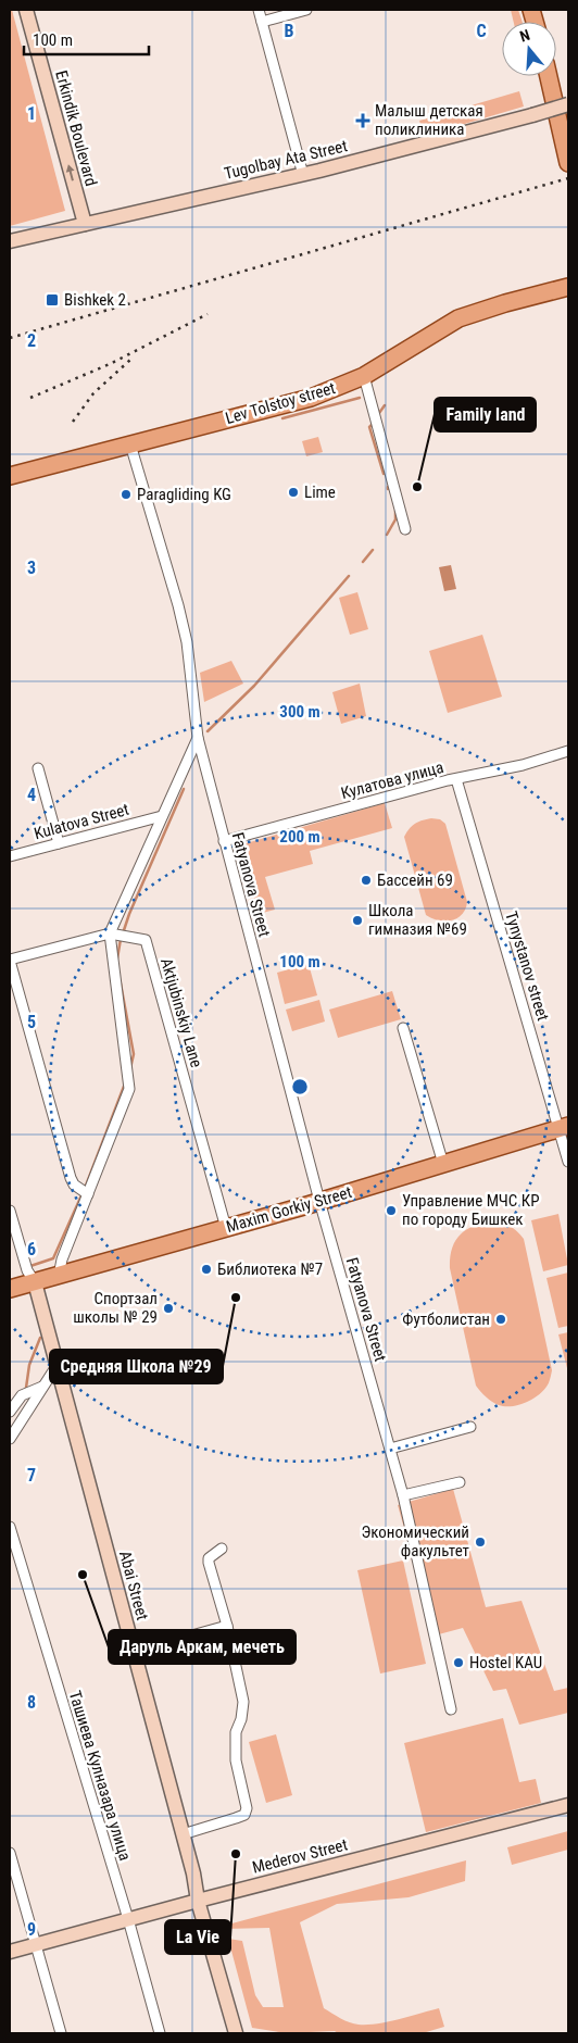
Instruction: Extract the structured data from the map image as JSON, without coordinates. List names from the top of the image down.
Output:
{
  "streets": {
    "main road": ["Lev Tolstoy street", "Maxim Gorkiy Street"],
    "street": [
      "Erkindik Boulevard",
      "Tugolbay Ata Street",
      "Кулатова улица",
      "Kulatova Street",
      "Fatyanova Street",
      "Tynystanov street",
      "Aktjubinskiy Lane",
      "Abai Street",
      "Ташиева Кулназара улица",
      "Mederov Street"
    ]
  },
  "crossings": [
    ["Erkindik Boulevard", "Tugolbay Ata Street"],
    ["Lev Tolstoy street", "Fatyanova Street"],
    ["Кулатова улица", "Fatyanova Street"],
    ["Кулатова улица", "Tynystanov street"],
    ["Fatyanova Street", "Maxim Gorkiy Street"],
    ["Tynystanov street", "Maxim Gorkiy Street"],
    ["Aktjubinskiy Lane", "Maxim Gorkiy Street"],
    ["Maxim Gorkiy Street", "Abai Street"],
    ["Abai Street", "Mederov Street"],
    ["Ташиева Кулназара улица", "Mederov Street"]
  ],
  "one_way": ["Erkindik Boulevard"],
  "places": {
    "health": ["Малыш детская поликлиника"],
    "transit": ["Bishkek 2"],
    "other": [
      "Family land",
      "Lime",
      "Paragliding KG",
      "Бассейн 69",
      "Школа гимназия №69",
      "Управление МЧС КР по городу Бишкек",
      "Библиотека №7",
      "Средняя Школа №29",
      "Спортзал школы № 29",
      "Футболистан",
      "Экономический факультет",
      "Даруль Аркам, мечеть",
      "Hostel KAU",
      "La Vie"
    ]
  },
  "scale_bar": "100 m",
  "north": "top",
  "grid": {
    "columns": ["B", "C"],
    "rows": [
      "1",
      "2",
      "3",
      "4",
      "5",
      "6",
      "7",
      "8",
      "9"
    ]
  },
  "rings": ["300 m", "200 m", "100 m"]
}
